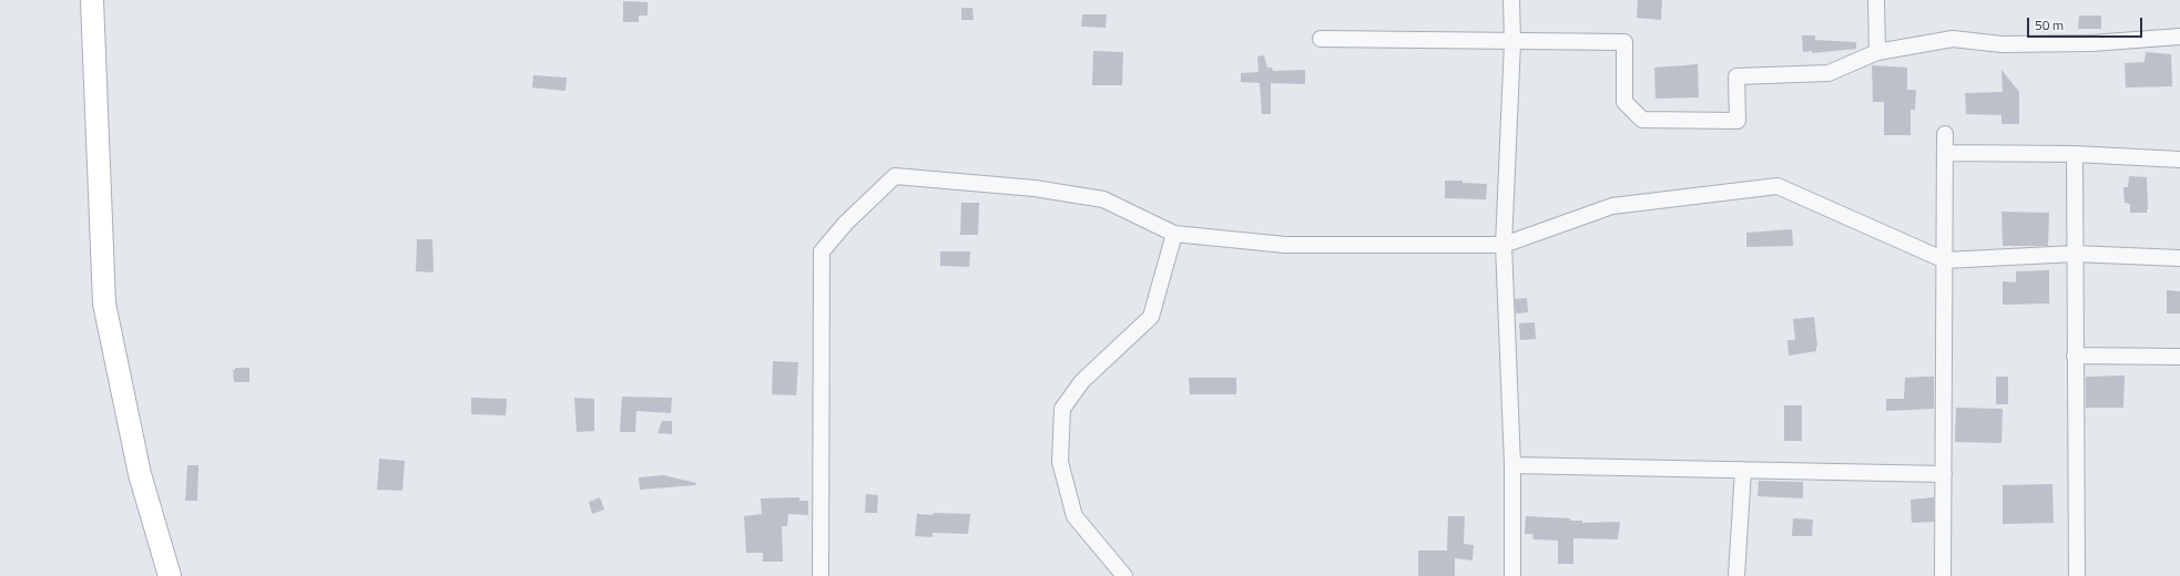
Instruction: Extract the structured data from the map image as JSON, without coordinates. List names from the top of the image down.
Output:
{
  "scale_bar": "50 m"
}
